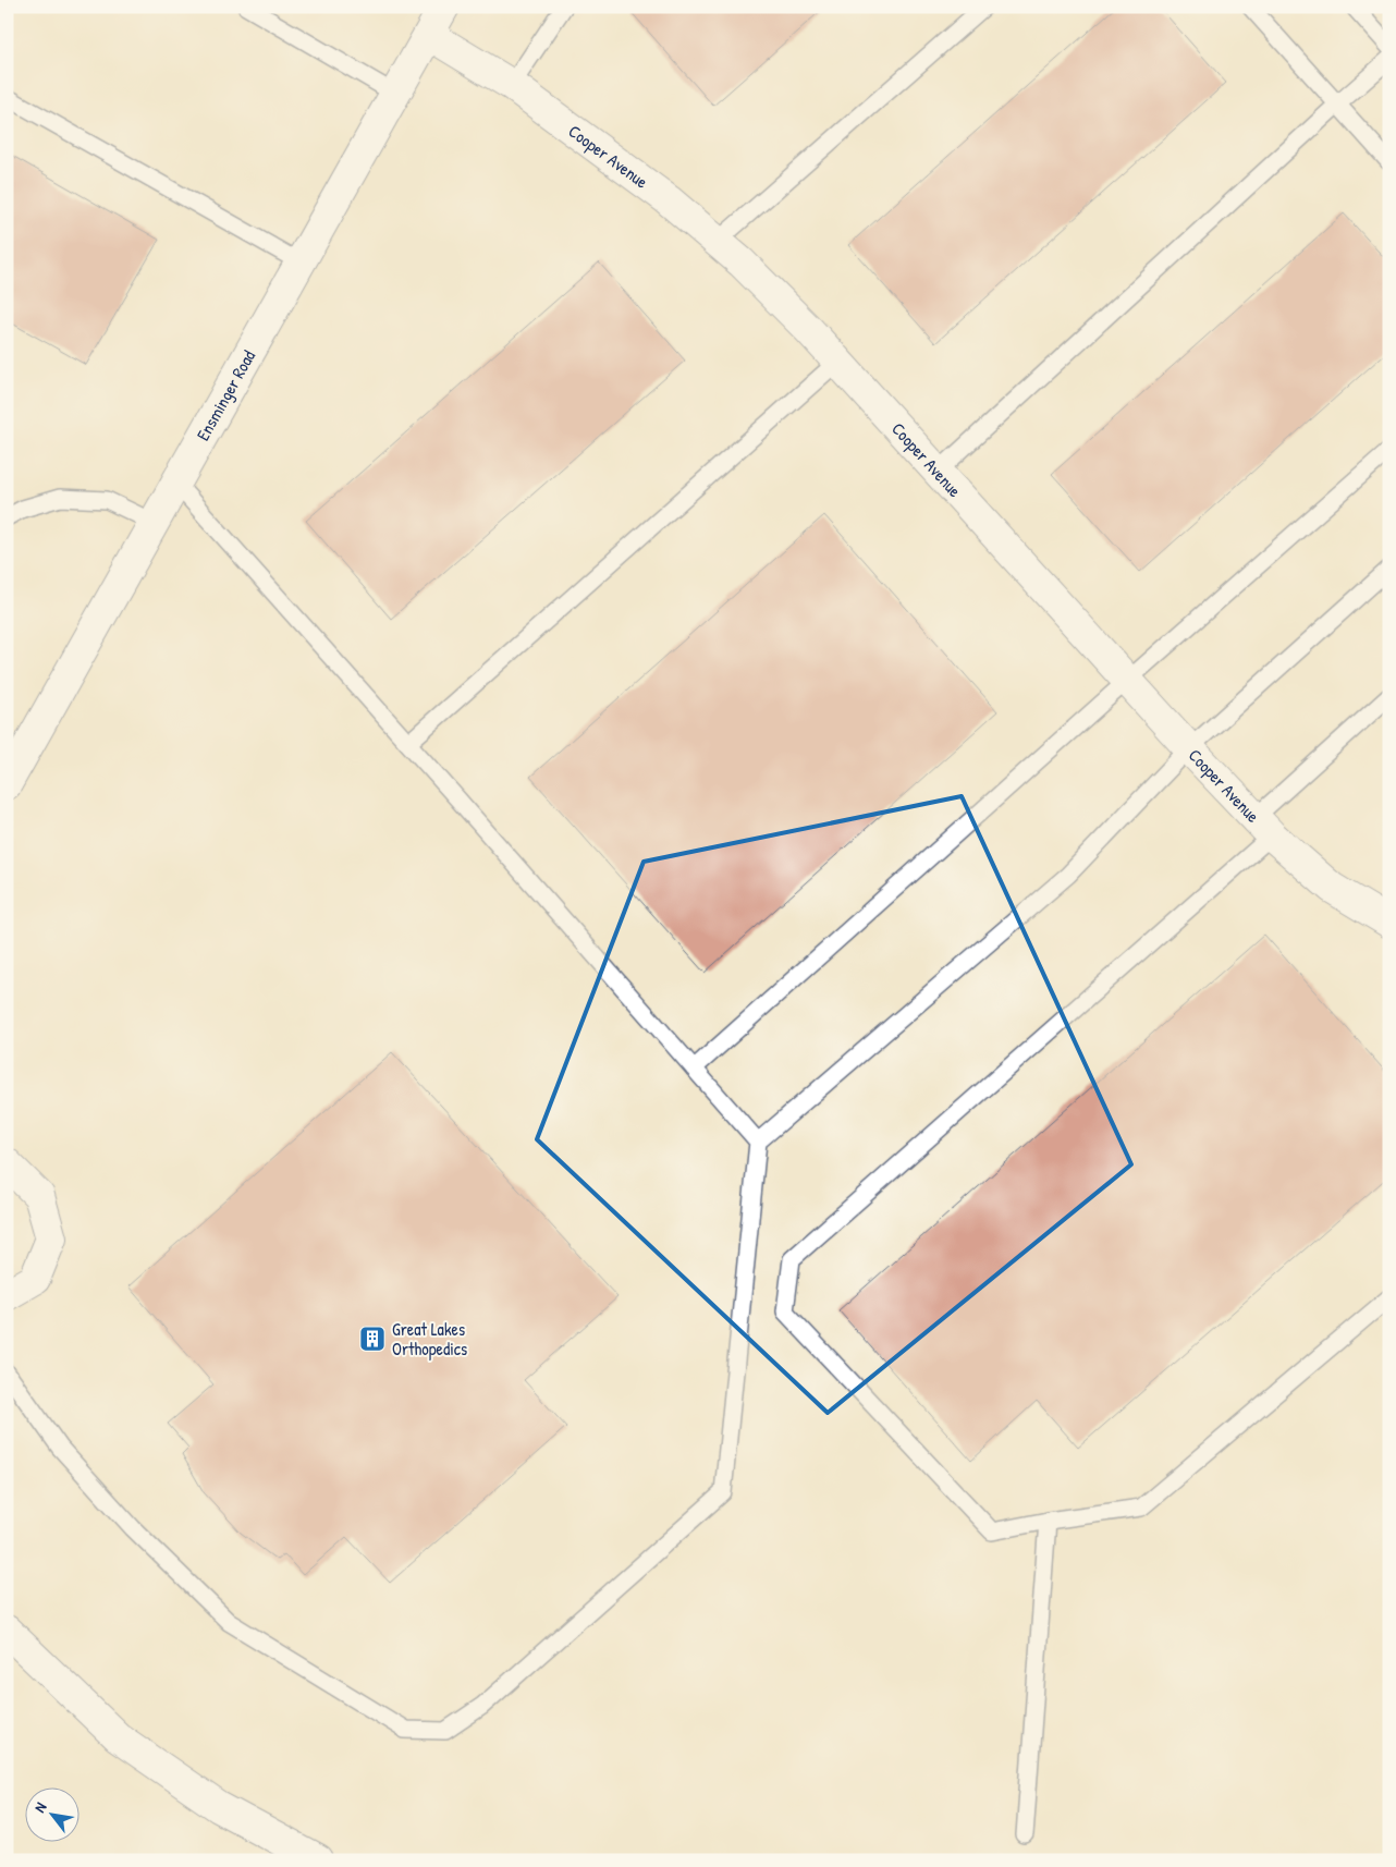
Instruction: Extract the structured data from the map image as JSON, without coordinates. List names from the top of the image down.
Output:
{
  "streets": {
    "main road": ["Cooper Avenue", "Ensminger Road"]
  },
  "crossings": [
    ["Cooper Avenue", "Ensminger Road"]
  ],
  "places": {
    "building": ["Great Lakes Orthopedics"]
  },
  "north": "top left"
}
